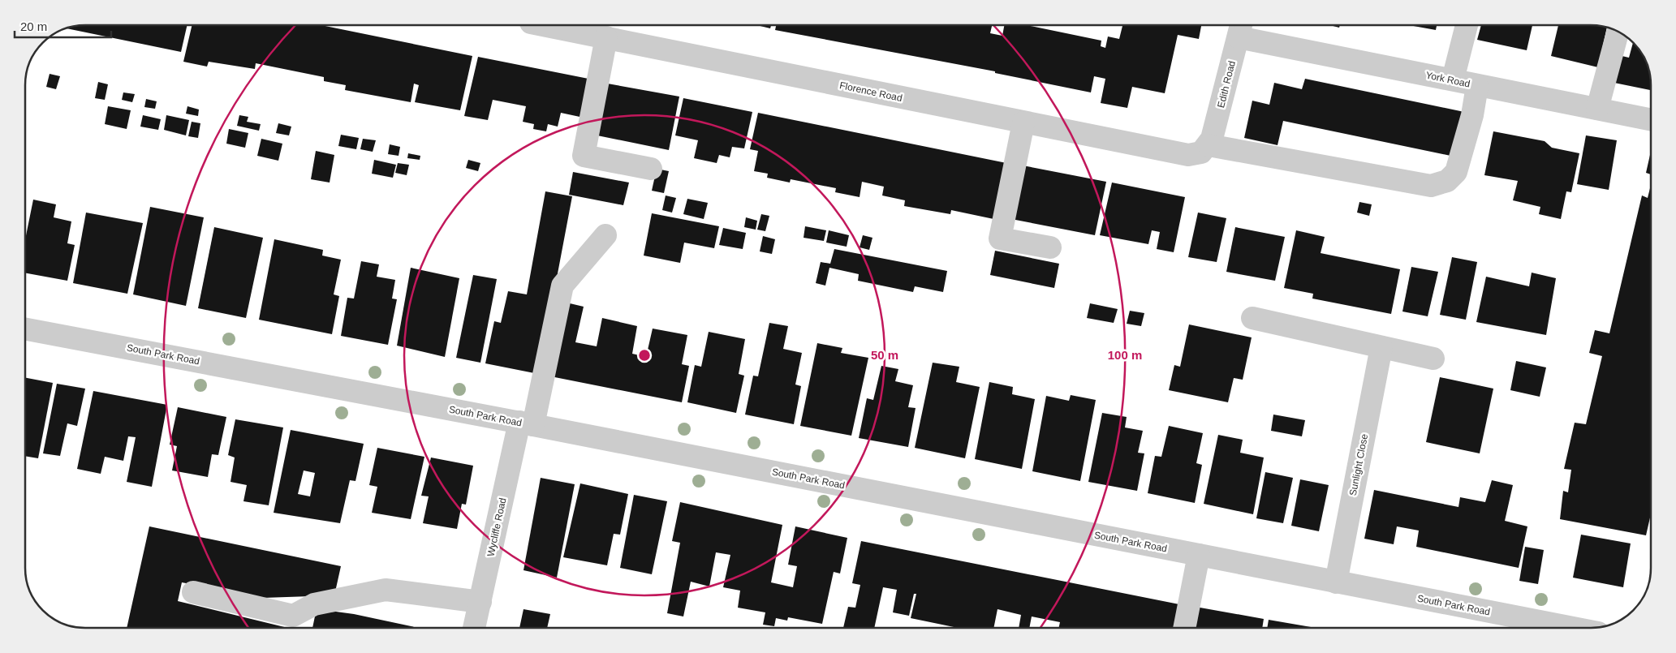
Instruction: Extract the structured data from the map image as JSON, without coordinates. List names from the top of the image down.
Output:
{
  "streets": {
    "street": [
      "York Road",
      "Edith Road",
      "Florence Road",
      "South Park Road",
      "Sunlight Close",
      "Wycliffe Road"
    ]
  },
  "crossings": [
    ["York Road", "Edith Road"],
    ["Edith Road", "Florence Road"],
    ["South Park Road", "Sunlight Close"],
    ["South Park Road", "Wycliffe Road"]
  ],
  "scale_bar": "20 m",
  "rings": ["50 m", "100 m"]
}
